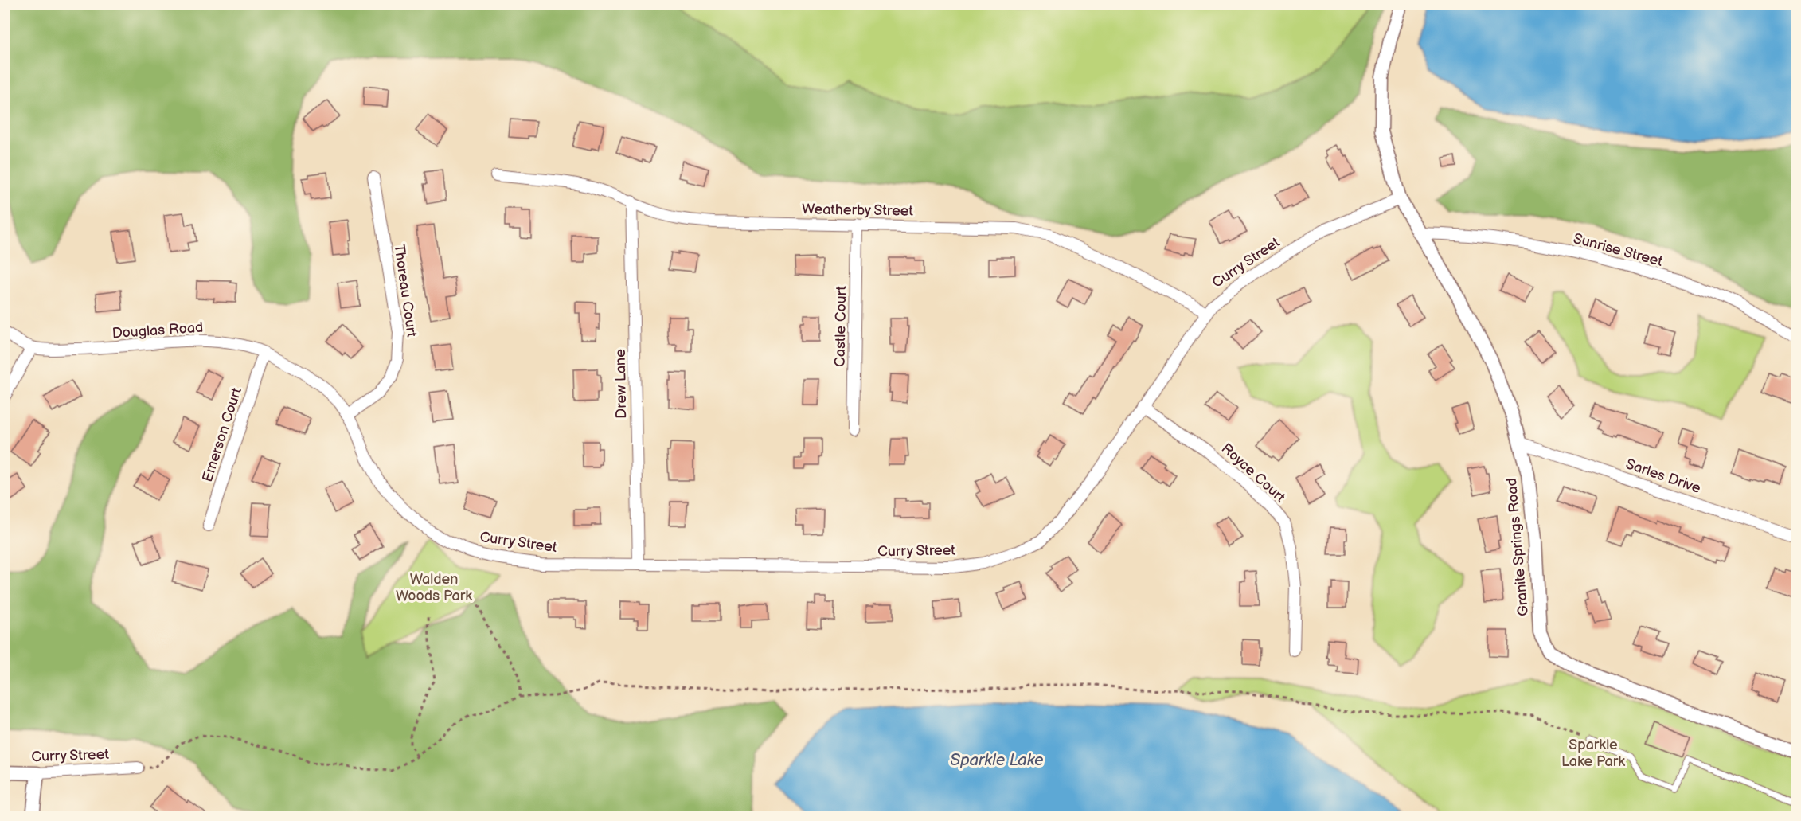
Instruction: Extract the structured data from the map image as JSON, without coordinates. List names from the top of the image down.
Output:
{
  "streets": {
    "street": [
      "Weatherby Street",
      "Sunrise Street",
      "Curry Street",
      "Thoreau Court",
      "Castle Court",
      "Douglas Road",
      "Drew Lane",
      "Emerson Court",
      "Royce Court",
      "Sarles Drive",
      "Granite Springs Road"
    ]
  },
  "crossings": [
    ["Weatherby Street", "Curry Street"],
    ["Weatherby Street", "Castle Court"],
    ["Weatherby Street", "Drew Lane"],
    ["Sunrise Street", "Granite Springs Road"],
    ["Curry Street", "Thoreau Court"],
    ["Curry Street", "Douglas Road"],
    ["Curry Street", "Drew Lane"],
    ["Curry Street", "Royce Court"],
    ["Curry Street", "Granite Springs Road"],
    ["Thoreau Court", "Douglas Road"],
    ["Douglas Road", "Emerson Court"],
    ["Sarles Drive", "Granite Springs Road"]
  ],
  "water": ["Sparkle Lake"],
  "parks": ["Walden Woods Park", "Sparkle Lake Park"]
}
